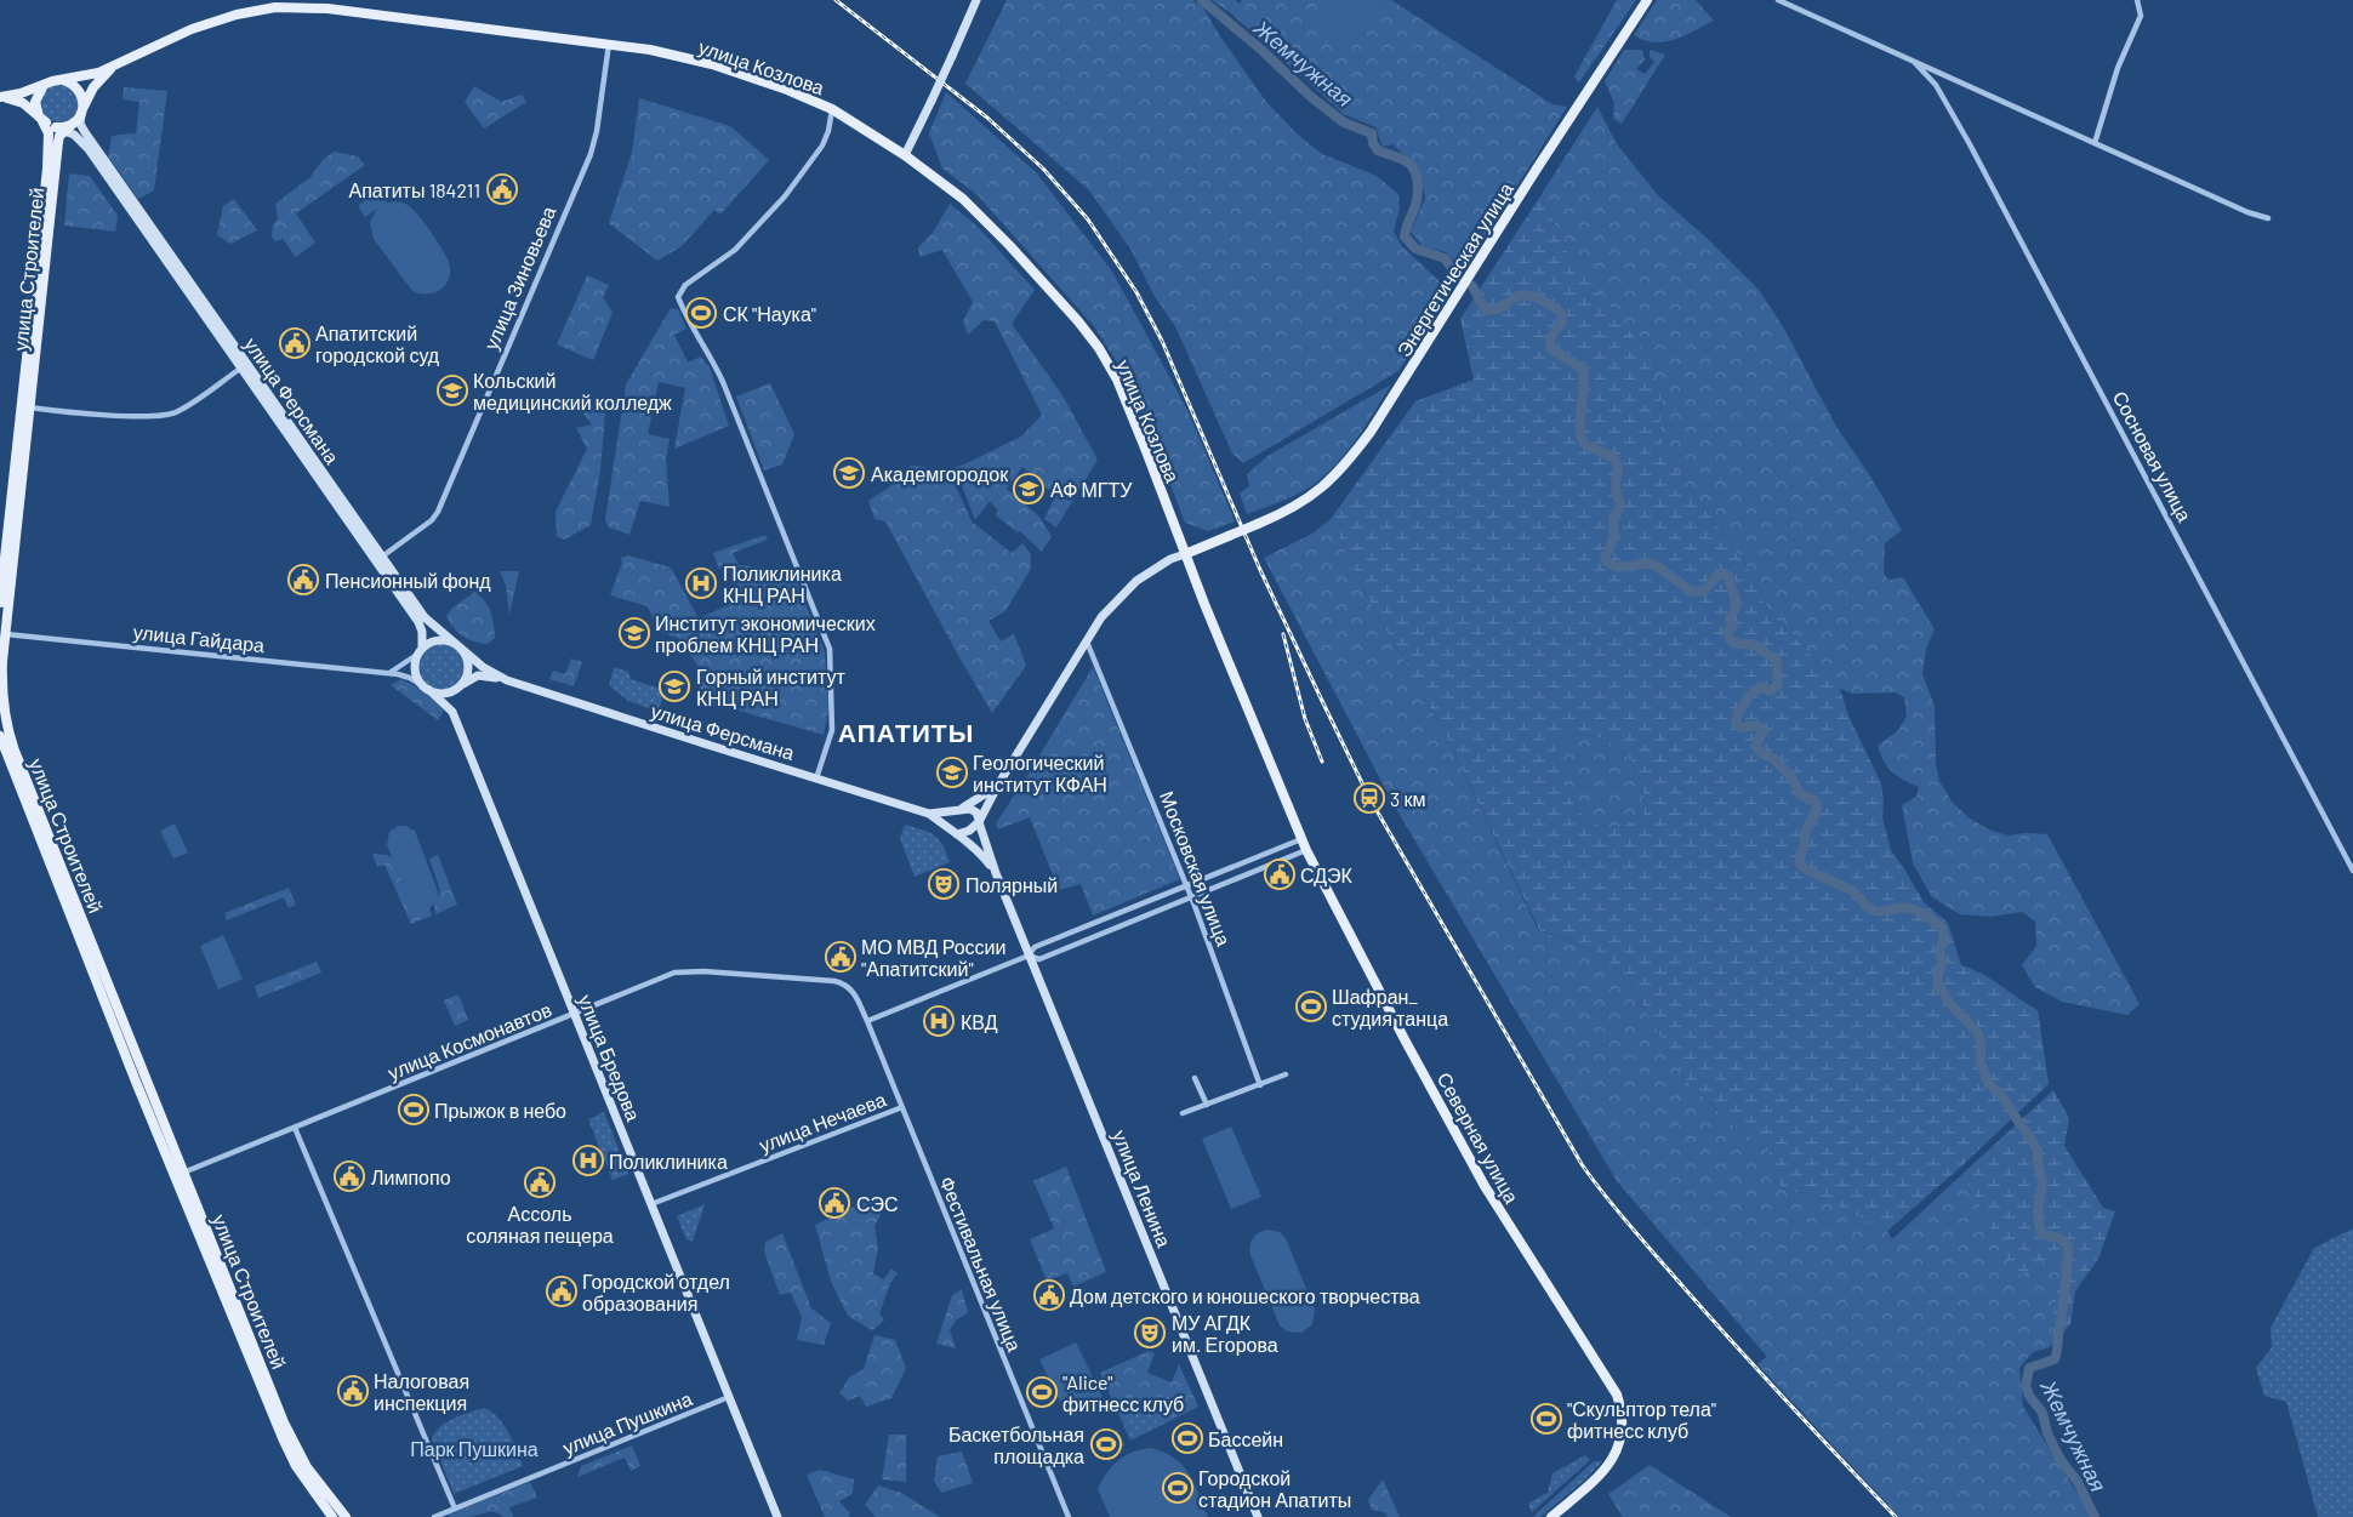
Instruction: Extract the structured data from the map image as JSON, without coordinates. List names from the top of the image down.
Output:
{
  "streets": {
    "main road": [
      "улица Козлова",
      "улица Строителей",
      "Энергетическая улица",
      "улица Ферсмана",
      "Северная улица"
    ],
    "street": [
      "улица Зиновьева",
      "Сосновая улица",
      "улица Гайдара",
      "Московская улица",
      "улица Космонавтов",
      "улица Бредова",
      "улица Нечаева",
      "улица Ленина",
      "Фестивальная улица",
      "улица Пушкина"
    ]
  },
  "crossings": [
    ["улица Козлова", "улица Строителей"],
    ["улица Козлова", "улица Зиновьева"],
    ["улица Козлова", "улица Ферсмана"],
    ["улица Строителей", "улица Ферсмана"],
    ["улица Строителей", "улица Гайдара"],
    ["улица Строителей", "улица Космонавтов"],
    ["Энергетическая улица", "улица Ферсмана"],
    ["улица Зиновьева", "улица Ферсмана"],
    ["улица Ферсмана", "улица Гайдара"],
    ["улица Ферсмана", "Московская улица"],
    ["улица Ферсмана", "улица Ленина"],
    ["улица Космонавтов", "улица Бредова"],
    ["улица Космонавтов", "Фестивальная улица"],
    ["улица Бредова", "улица Нечаева"],
    ["улица Бредова", "улица Пушкина"],
    ["улица Нечаева", "Фестивальная улица"]
  ],
  "districts": ["АПАТИТЫ"],
  "water": ["Жемчужная"],
  "parks": ["Парк Пушкина"],
  "places": {
    "public building": [
      "Апатиты 184211",
      "Апатитский городской суд",
      "Пенсионный фонд",
      "СДЭК",
      "МО МВД России \"Апатитский\"",
      "Лимпопо",
      "Ассоль соляная пещера",
      "СЭС",
      "Городской отдел образования",
      "Дом детского и юношеского творчества",
      "Налоговая инспекция"
    ],
    "sports": [
      "СК \"Наука\"",
      "Шафран_ студия танца",
      "Прыжок в небо",
      "\"Alice\" фитнесс клуб",
      "\"Скульптор тела\" фитнесс клуб",
      "Бассейн",
      "Баскетбольная площадка",
      "Городской стадион Апатиты"
    ],
    "school or university": [
      "Кольский медицинский колледж",
      "Академгородок",
      "АФ МГТУ",
      "Институт экономических проблем КНЦ РАН",
      "Горный институт КНЦ РАН",
      "Геологический институт КФАН"
    ],
    "hospital": ["Поликлиника КНЦ РАН", "КВД", "Поликлиника"],
    "station": ["3 км"],
    "theatre": ["Полярный", "МУ АГДК им. Егорова"]
  }
}
